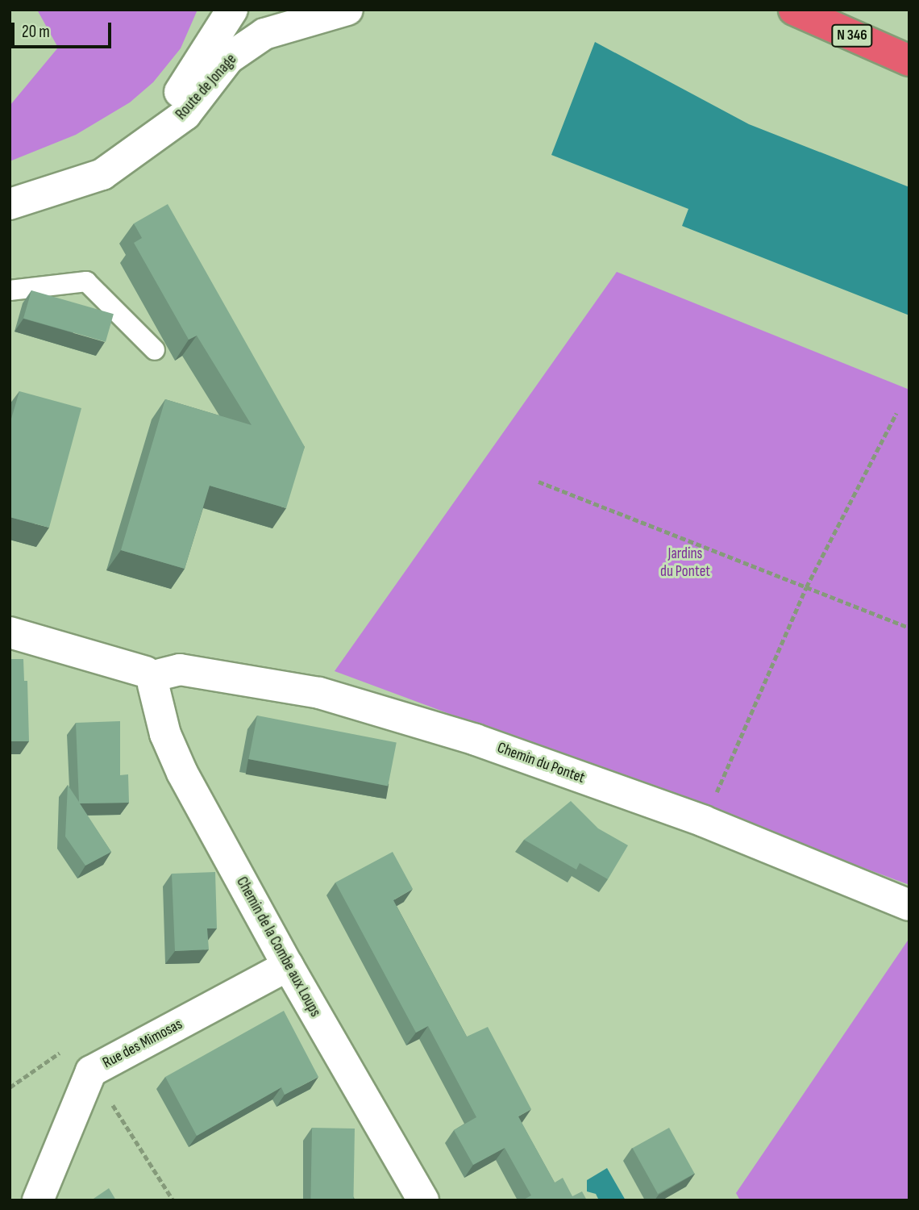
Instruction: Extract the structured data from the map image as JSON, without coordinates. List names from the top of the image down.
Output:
{
  "streets": {
    "highway": ["N 346"],
    "street": [
      "Route de Jonage",
      "Chemin du Pontet",
      "Chemin de la Combe aux Loups",
      "Rue des Mimosas"
    ]
  },
  "crossings": [
    ["Chemin du Pontet", "Chemin de la Combe aux Loups"],
    ["Chemin de la Combe aux Loups", "Rue des Mimosas"]
  ],
  "parks": ["Jardins du Pontet"],
  "scale_bar": "20 m"
}
